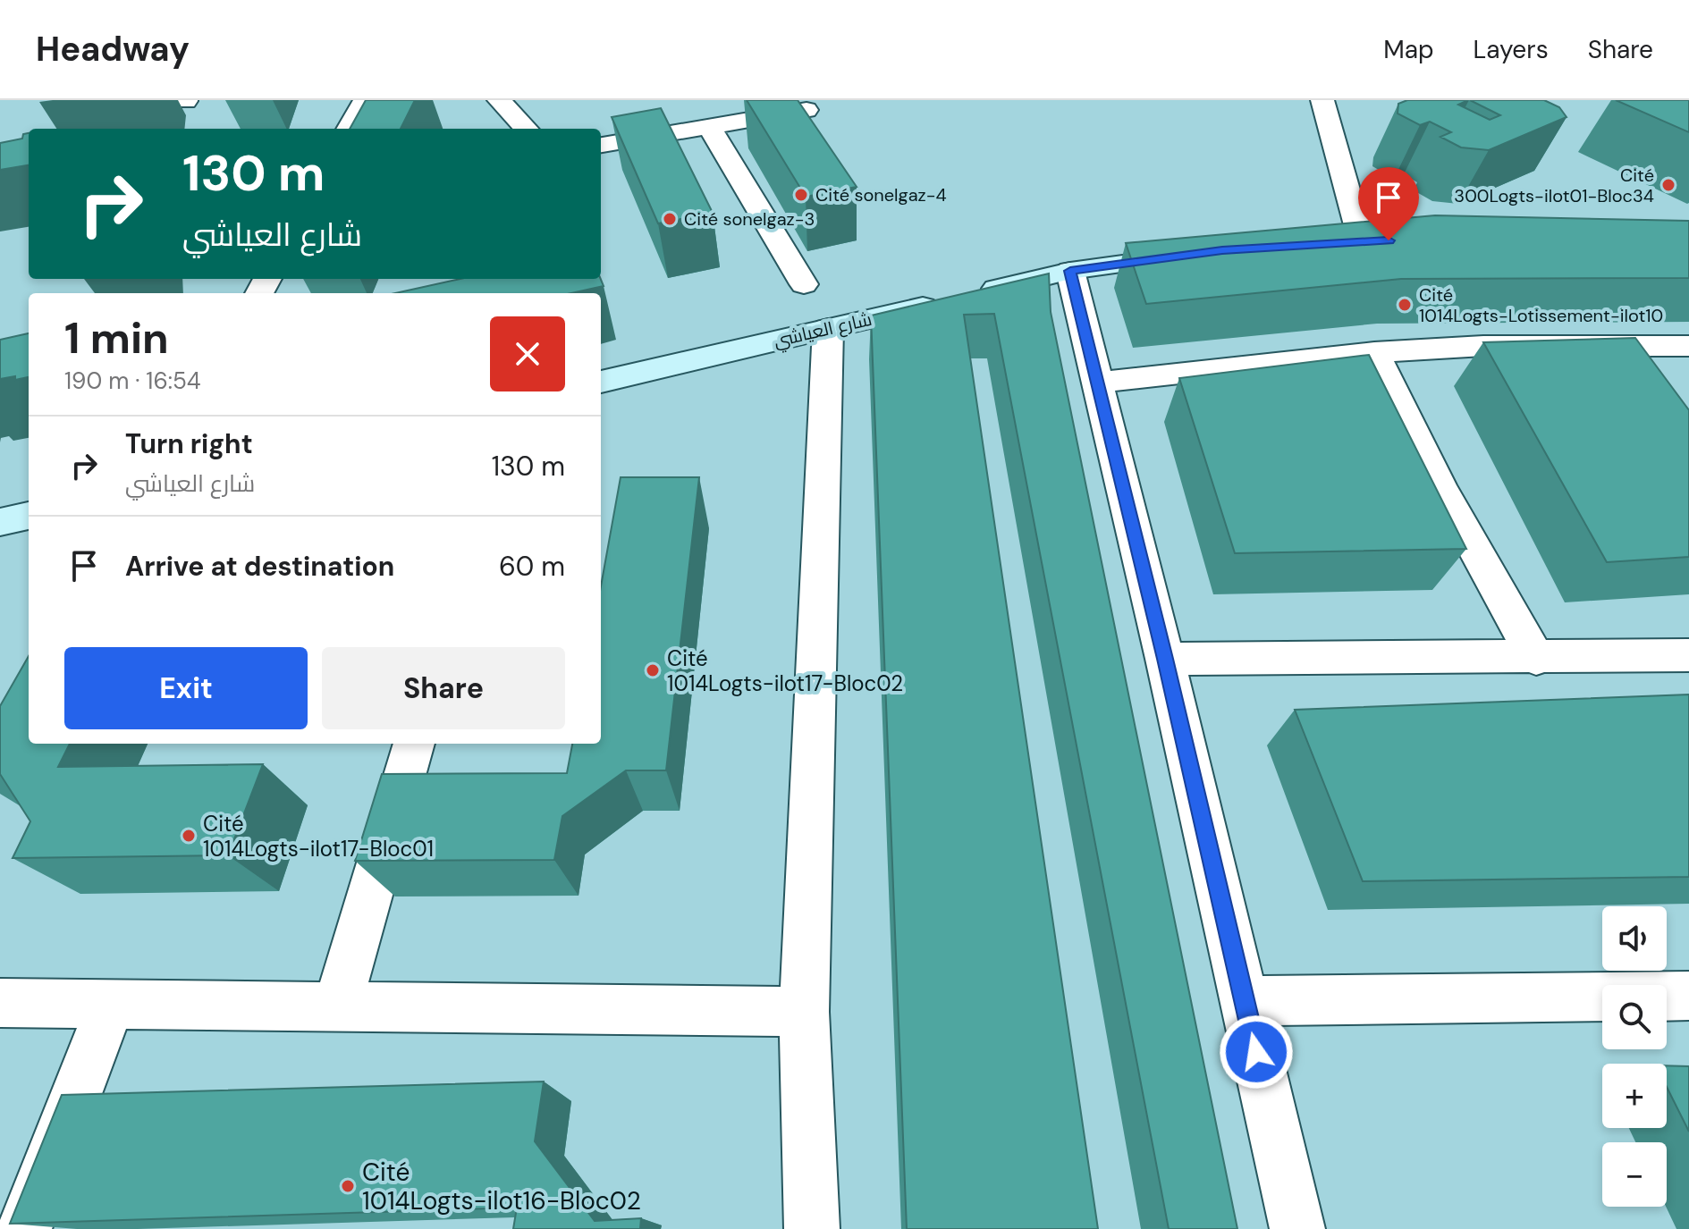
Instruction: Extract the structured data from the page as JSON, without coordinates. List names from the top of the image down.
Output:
{
  "streets": {
    "street": ["شارع العياشي"]
  },
  "places": [
    "Cité 300Logts-ilot01-Bloc34",
    "Cité sonelgaz-4",
    "Cité sonelgaz-3",
    "Cité 1014Logts-Lotissement-ilot10",
    "Cité 1014Logts-ilot17-Bloc02",
    "Cité 1014Logts-ilot17-Bloc01",
    "Cité 1014Logts-ilot16-Bloc02"
  ],
  "page": {
    "header": "Headway",
    "nav": ["Map", "Layers", "Share"],
    "turn": ["130 m", "شارع العياشي"],
    "heading": ["1 min", "190 m · 16:54"],
    "list": [
      {
        "name": "Turn right",
        "note": "شارع العياشي",
        "value": "130 m"
      },
      {
        "name": "Arrive at destination",
        "value": "60 m"
      }
    ],
    "buttons": ["Exit", "Share"],
    "map_buttons": ["+", "−"]
  }
}
